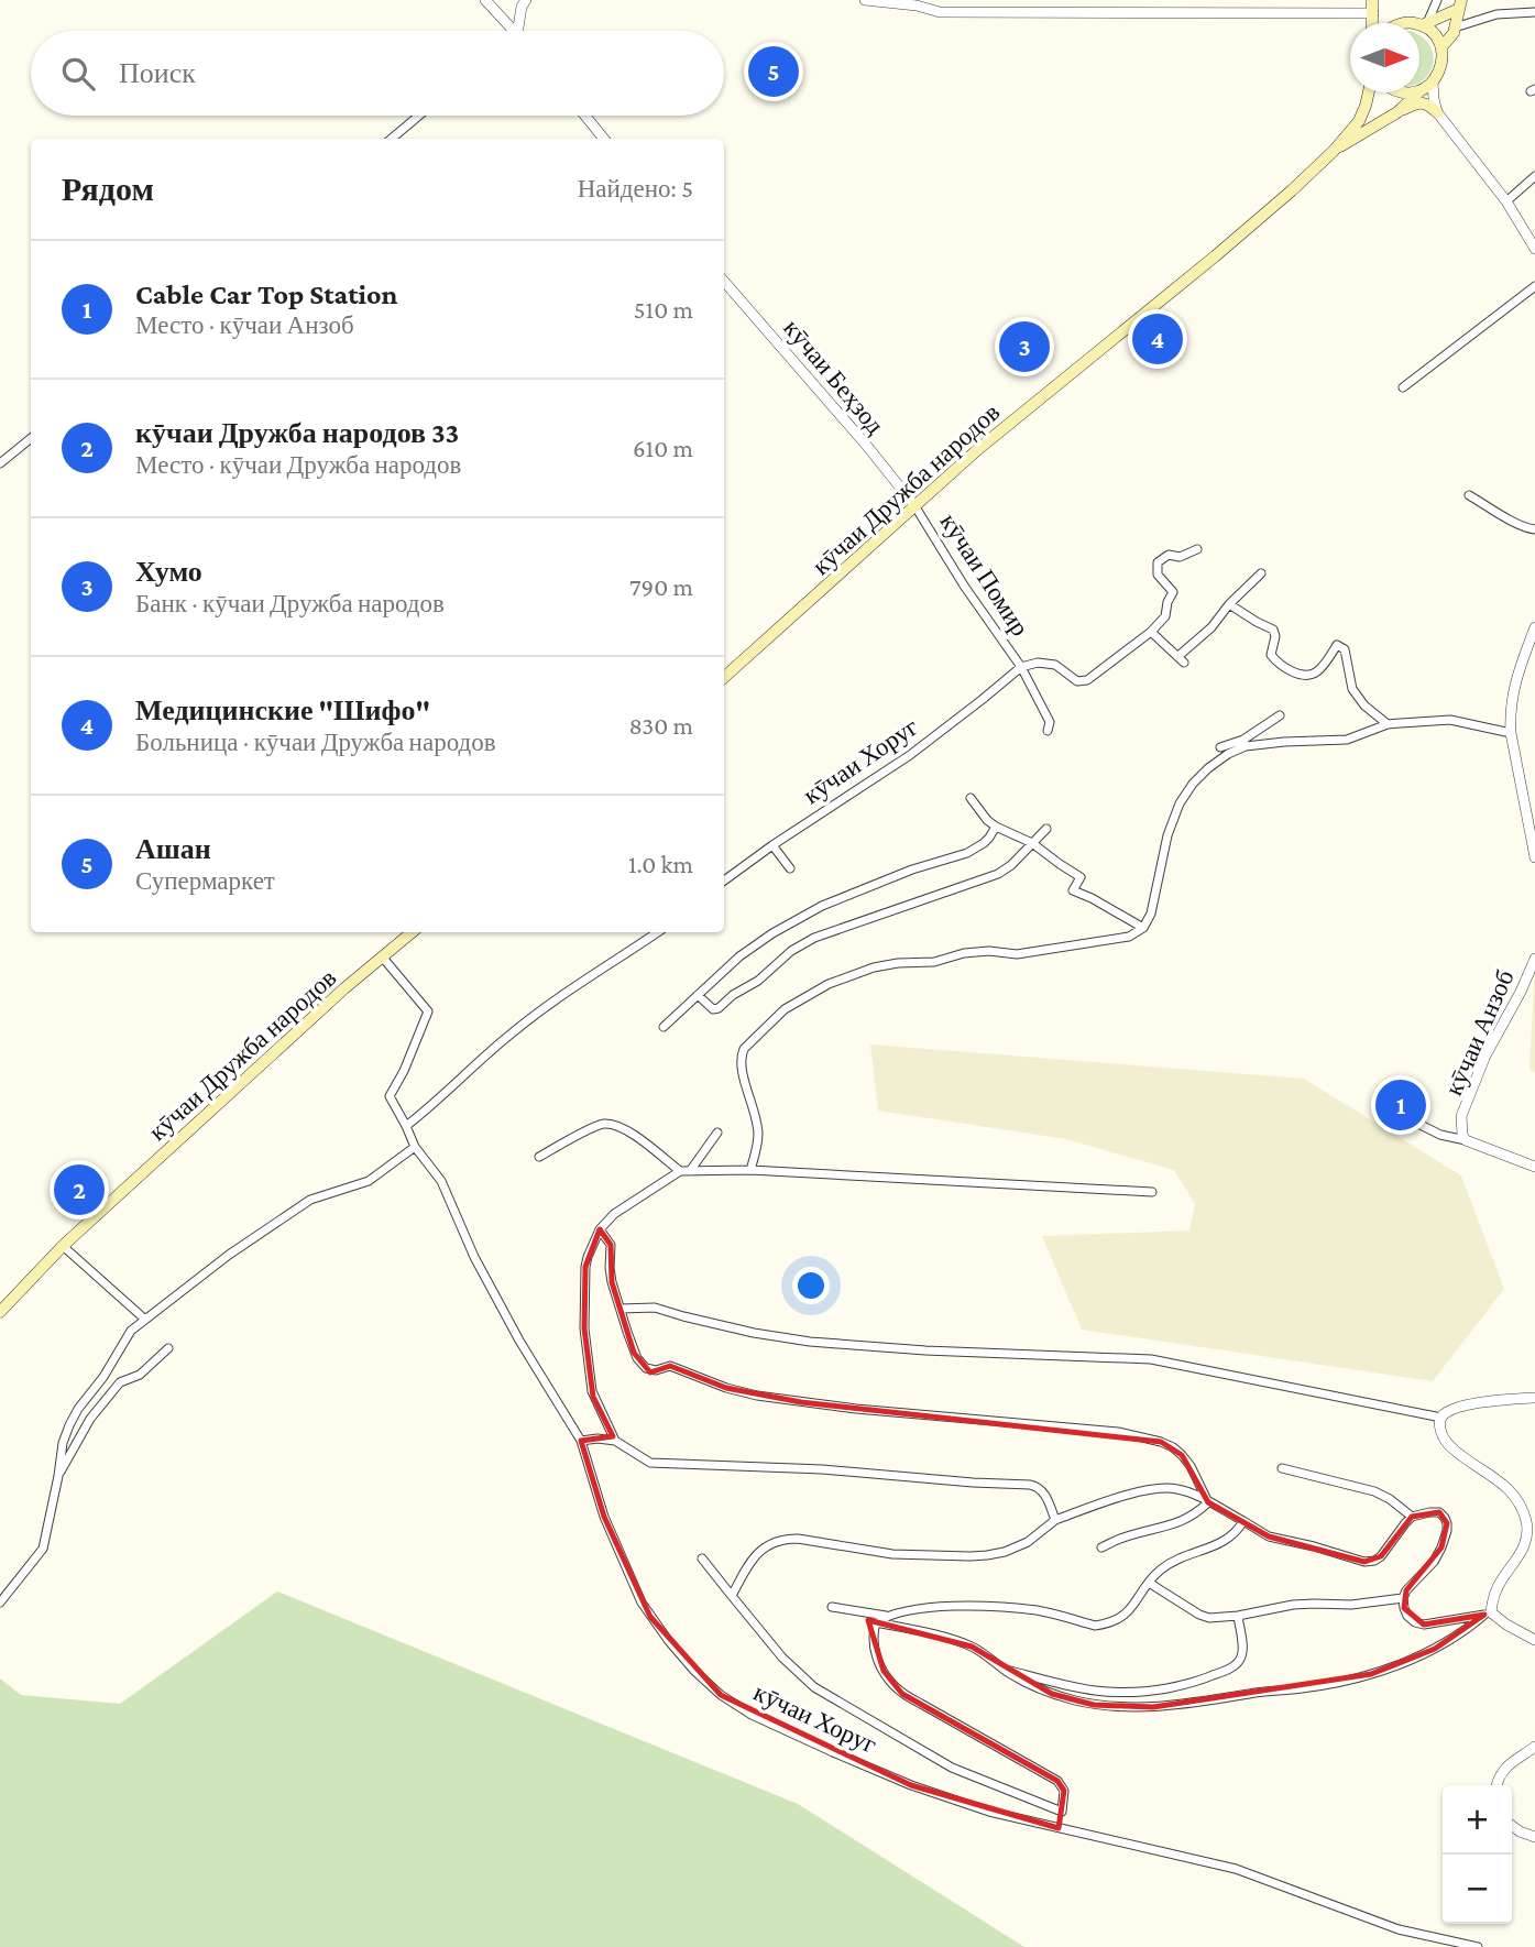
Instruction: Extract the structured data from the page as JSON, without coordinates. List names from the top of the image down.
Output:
{
  "streets": {
    "main road": ["кӯчаи Дружба народов"],
    "street": [
      "кӯчаи Беҳзод",
      "кӯчаи Помир",
      "кӯчаи Хоруг",
      "кӯчаи Анзоб"
    ]
  },
  "crossings": [
    ["кӯчаи Беҳзод", "кӯчаи Дружба народов"],
    ["кӯчаи Беҳзод", "кӯчаи Помир"],
    ["кӯчаи Дружба народов", "кӯчаи Помир"],
    ["кӯчаи Дружба народов", "кӯчаи Хоруг"],
    ["кӯчаи Помир", "кӯчаи Хоруг"]
  ],
  "north": "right",
  "page": {
    "search": "Поиск",
    "pins": [
      "5",
      "4",
      "3",
      "1",
      "2"
    ],
    "heading": ["Рядом", "Найдено: 5"],
    "list": [
      {
        "mark": "1",
        "name": "Cable Car Top Station",
        "note": "Место · кӯчаи Анзоб",
        "value": "510 m"
      },
      {
        "mark": "2",
        "name": "кӯчаи Дружба народов 33",
        "note": "Место · кӯчаи Дружба народов",
        "value": "610 m"
      },
      {
        "mark": "3",
        "name": "Хумо",
        "note": "Банк · кӯчаи Дружба народов",
        "value": "790 m"
      },
      {
        "mark": "4",
        "name": "Медицинские \"Шифо\"",
        "note": "Больница · кӯчаи Дружба народов",
        "value": "830 m"
      },
      {
        "mark": "5",
        "name": "Ашан",
        "note": "Супермаркет",
        "value": "1.0 km"
      }
    ],
    "map_buttons": ["+", "−"]
  }
}
